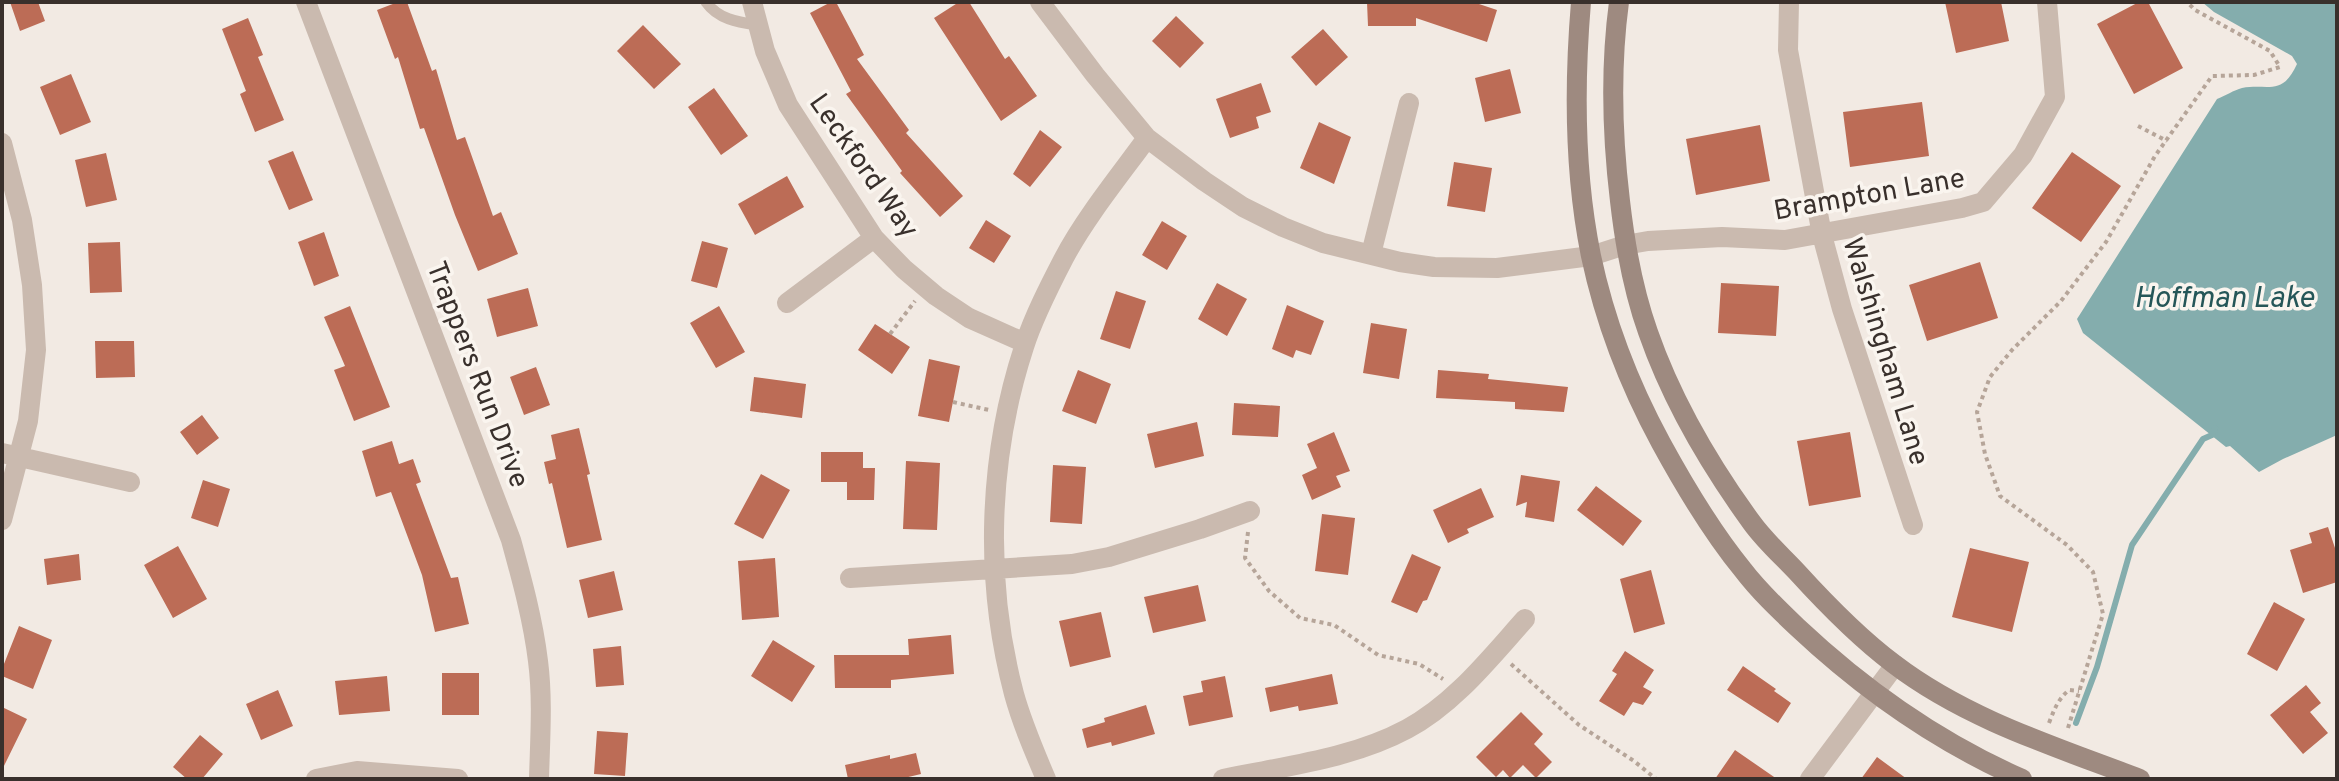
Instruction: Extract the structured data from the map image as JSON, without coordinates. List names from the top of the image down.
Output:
{
  "streets": {
    "street": [
      "Leckford Way",
      "Brampton Lane",
      "Walshingham Lane",
      "Trappers Run Drive"
    ]
  },
  "crossings": [
    ["Brampton Lane", "Walshingham Lane"]
  ],
  "water": ["Hoffman Lake"]
}
